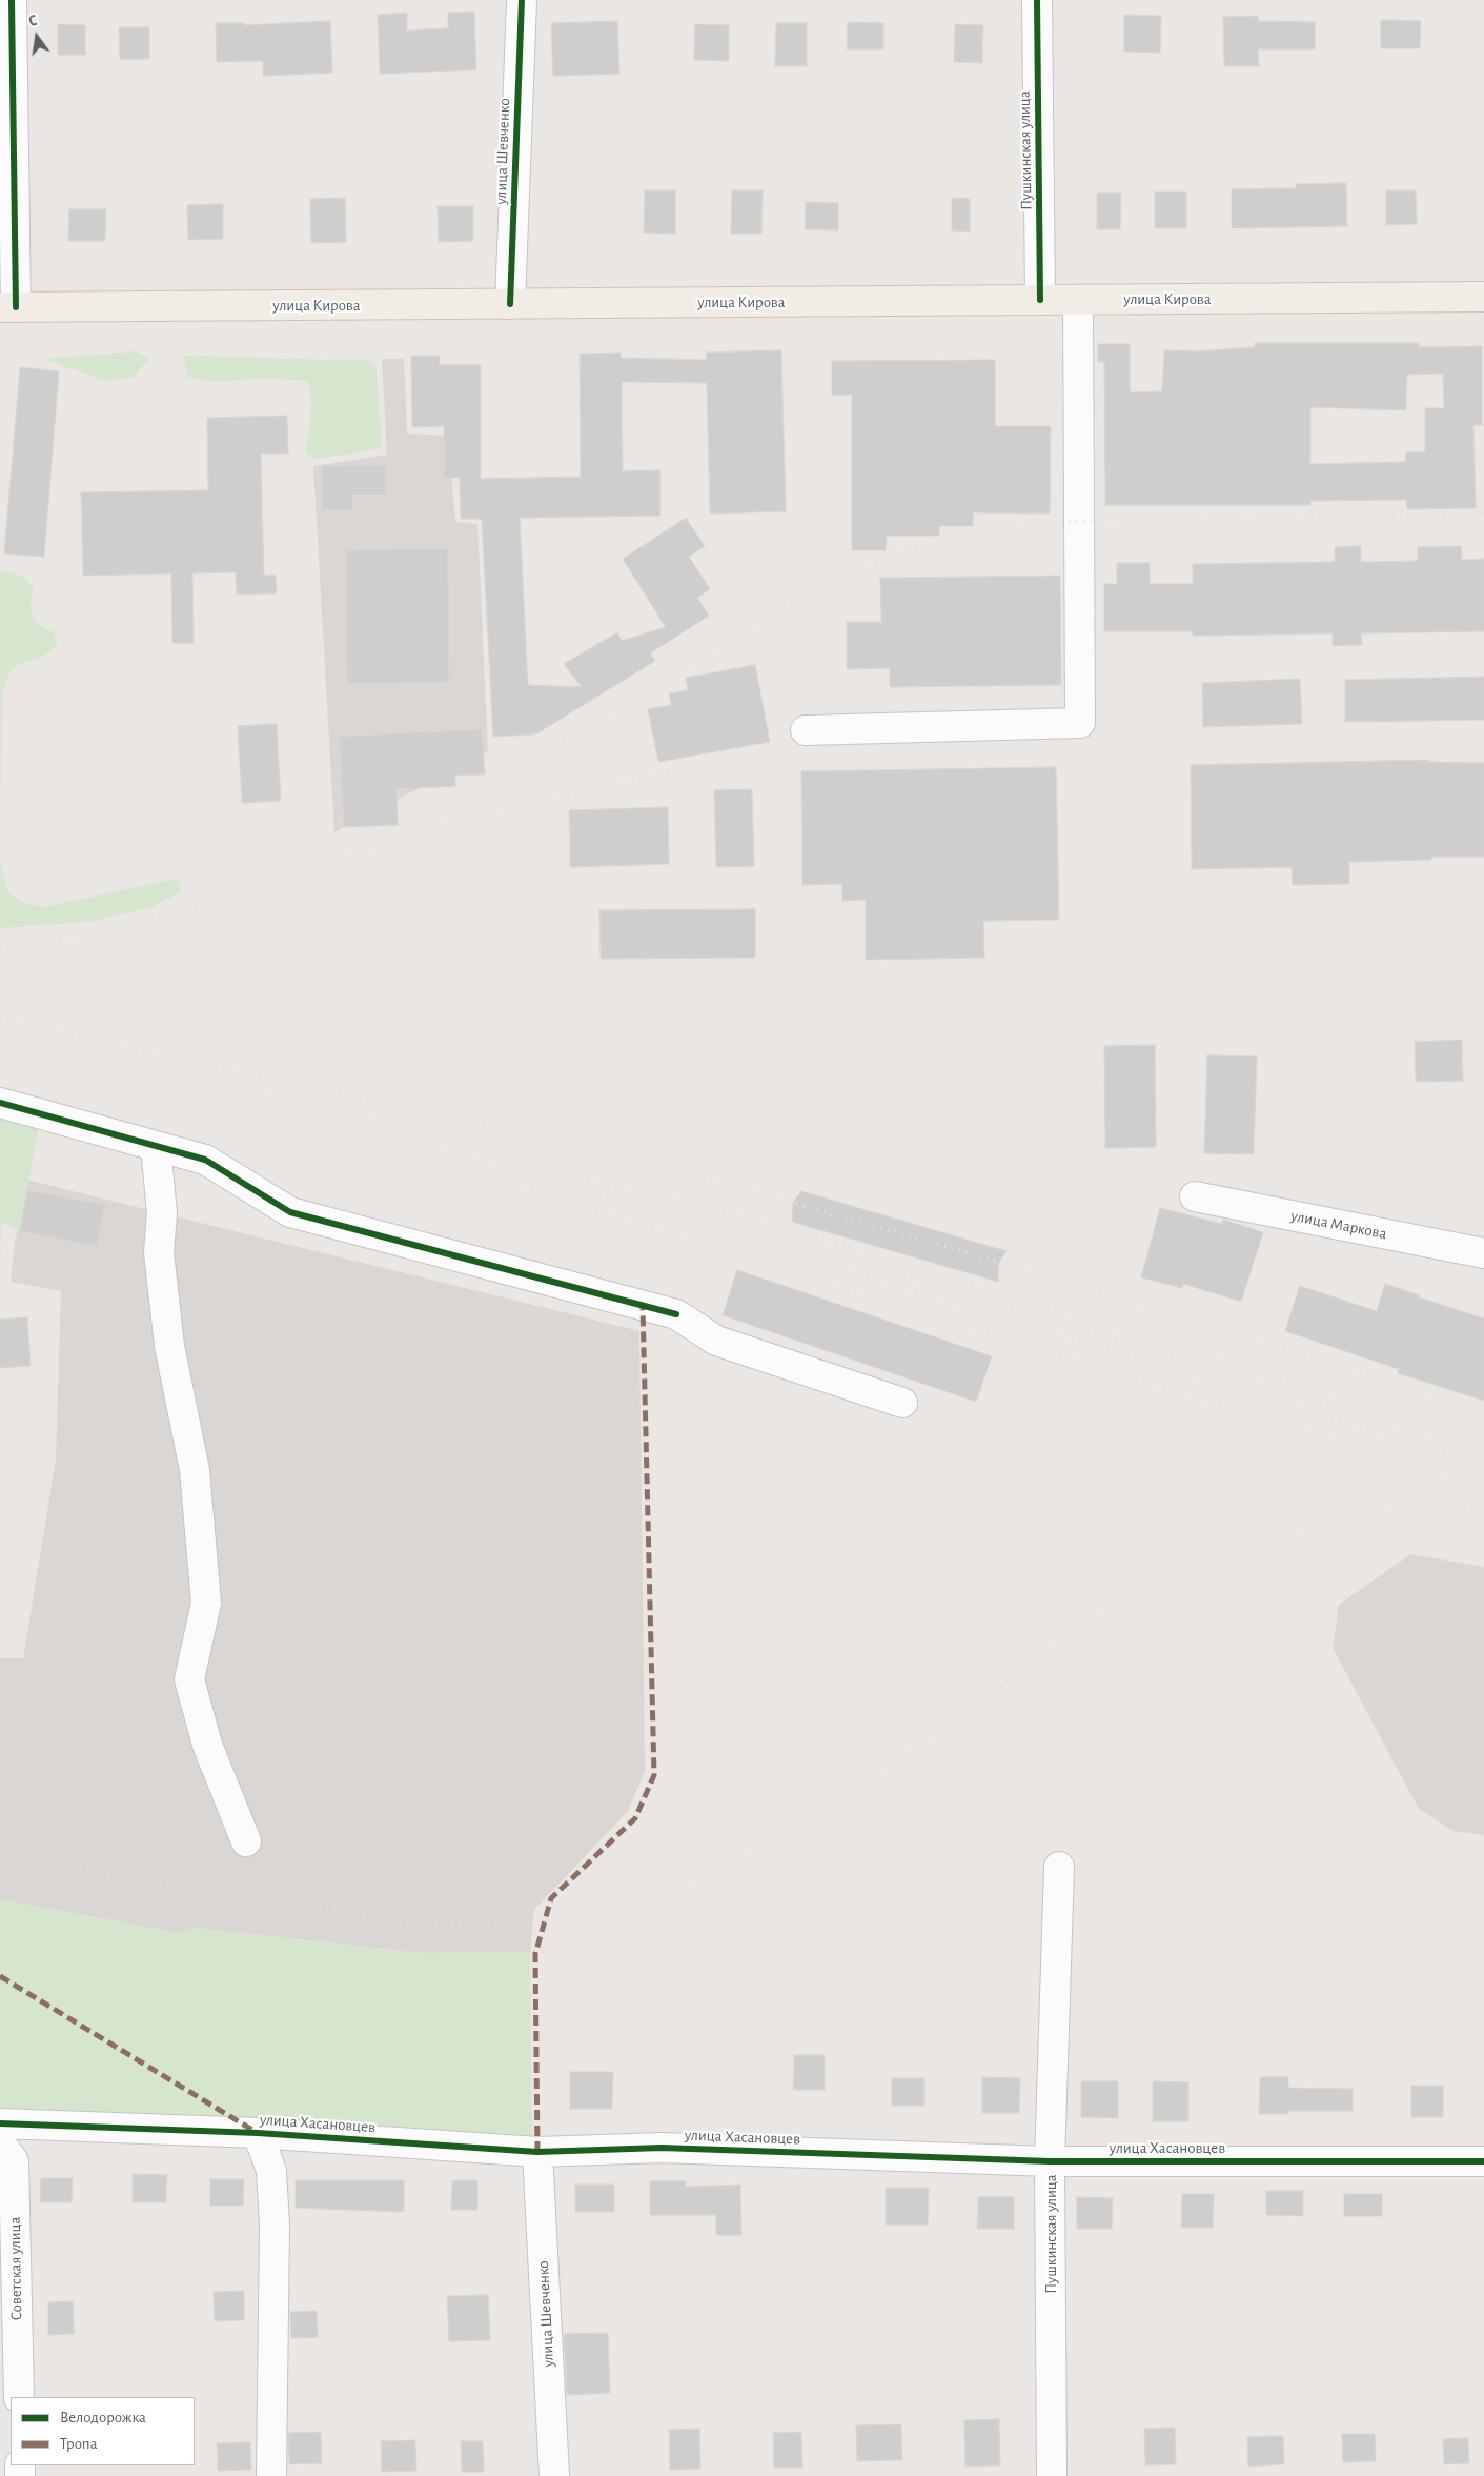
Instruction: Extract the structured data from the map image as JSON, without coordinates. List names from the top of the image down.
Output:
{
  "streets": {
    "main road": ["улица Кирова"],
    "street": [
      "Пушкинская улица",
      "улица Шевченко",
      "улица Маркова",
      "улица Хасановцев",
      "Советская улица"
    ]
  },
  "crossings": [
    ["Пушкинская улица", "улица Кирова"],
    ["Пушкинская улица", "улица Хасановцев"],
    ["улица Шевченко", "улица Кирова"],
    ["улица Шевченко", "улица Хасановцев"]
  ],
  "legend": ["Велодорожка", "Тропа"],
  "north": "top"
}
